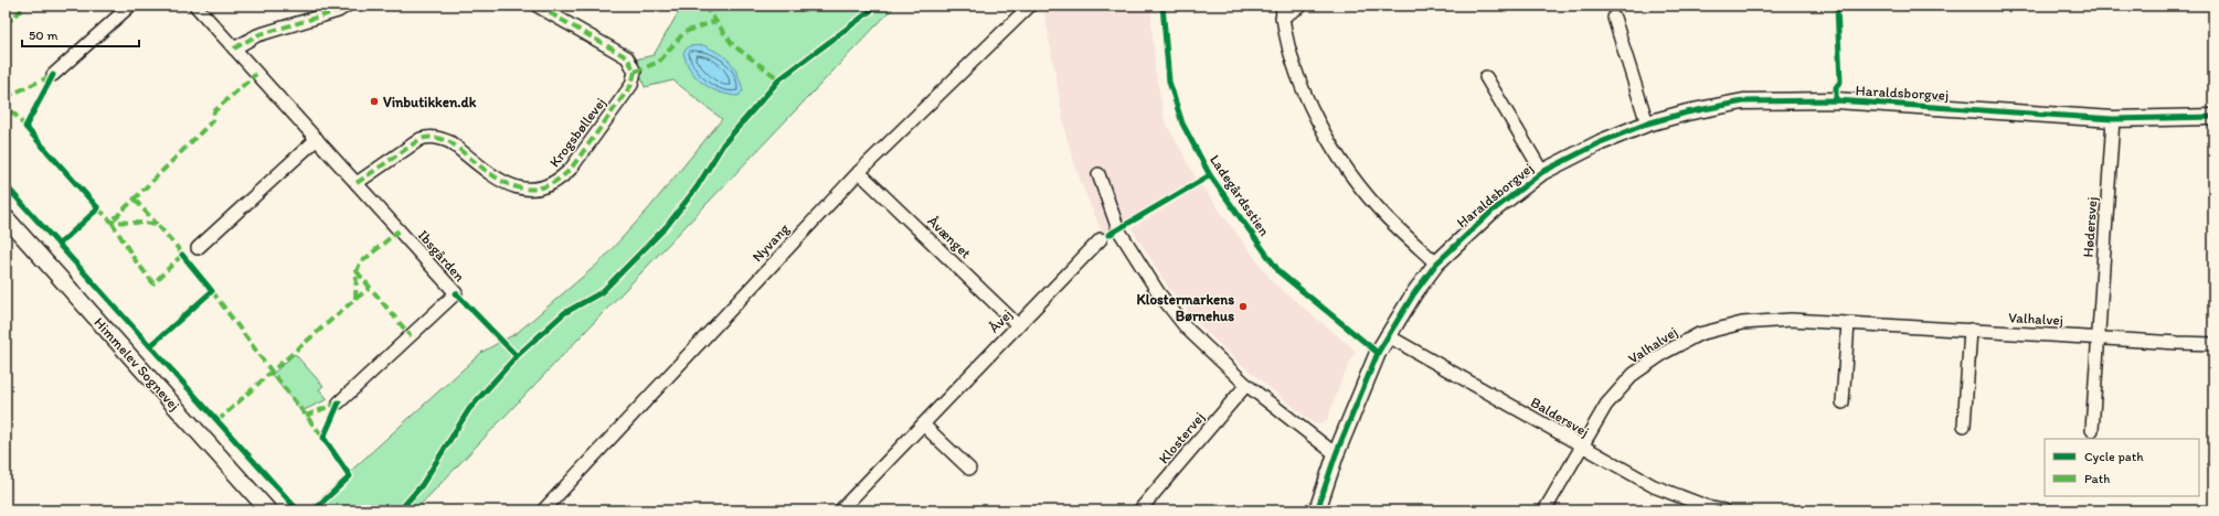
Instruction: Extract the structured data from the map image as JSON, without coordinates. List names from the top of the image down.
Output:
{
  "streets": {
    "street": [
      "Haraldsborgvej",
      "Krogsbøllevej",
      "Hødersvej",
      "Åvænget",
      "Nyvang",
      "Ibsgården",
      "Valhalvej",
      "Åvej",
      "Himmelev Sognevej",
      "Baldersvej",
      "Klostervej"
    ],
    "cycle path": ["Ladegårdsstien"]
  },
  "crossings": [
    ["Haraldsborgvej", "Hødersvej"],
    ["Haraldsborgvej", "Baldersvej"],
    ["Krogsbøllevej", "Ibsgården"],
    ["Hødersvej", "Valhalvej"],
    ["Åvænget", "Nyvang"],
    ["Åvænget", "Åvej"],
    ["Valhalvej", "Baldersvej"]
  ],
  "places": ["Vinbutikken.dk", "Klostermarkens Børnehus"],
  "legend": ["Cycle path", "Path"],
  "scale_bar": "50 m"
}
